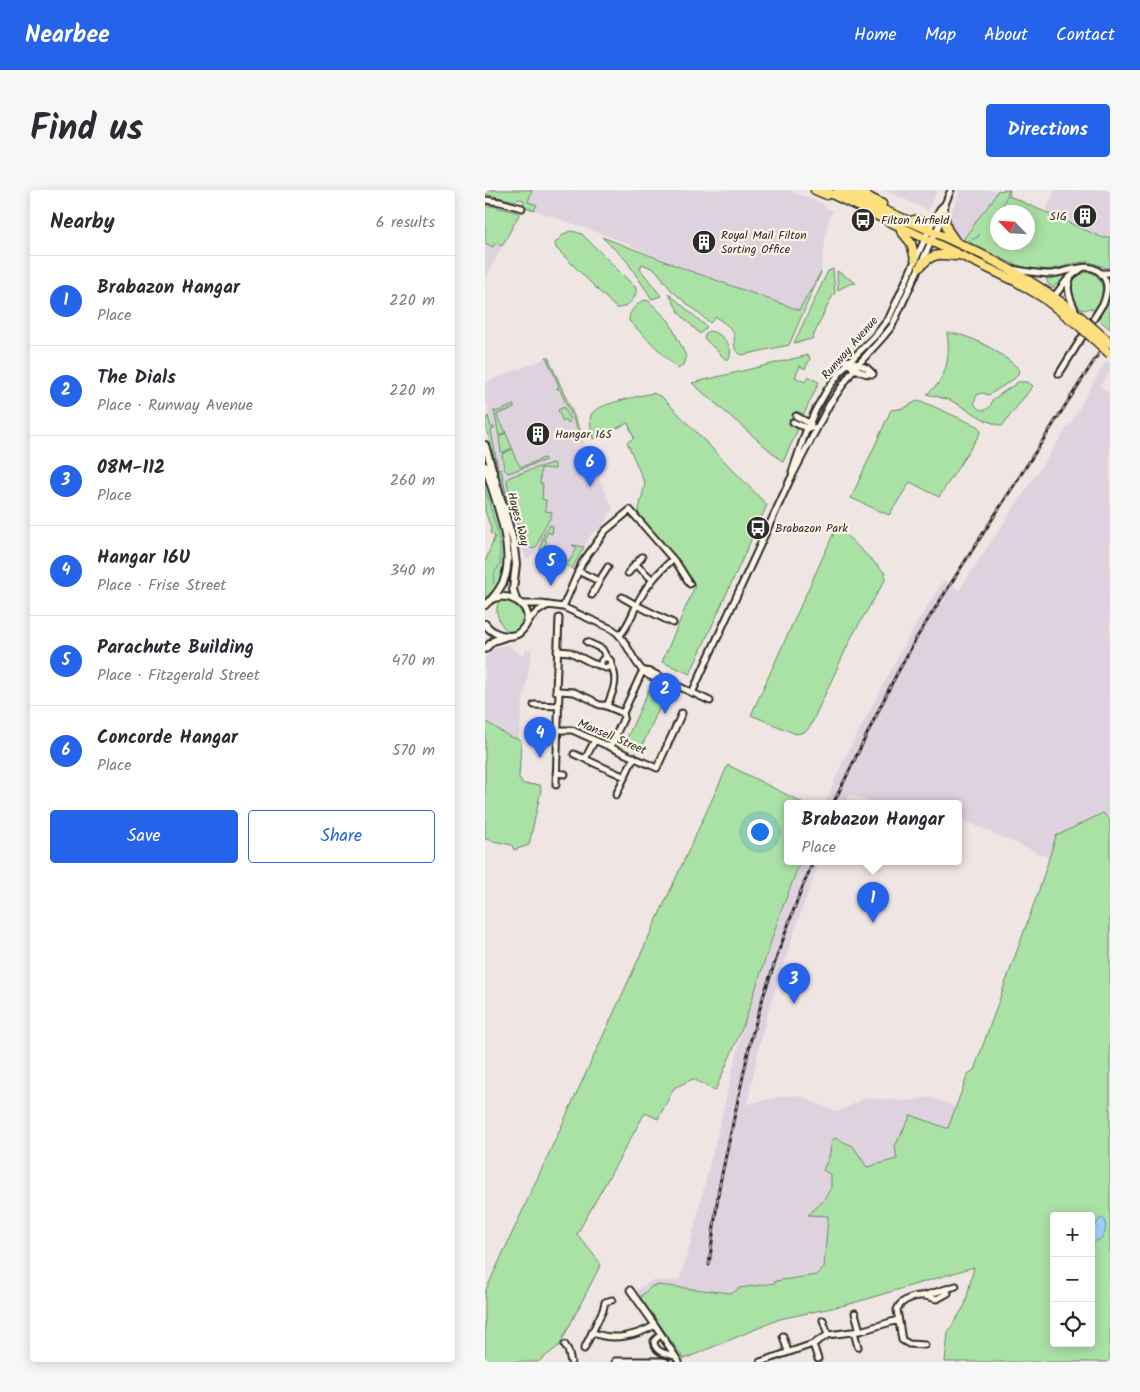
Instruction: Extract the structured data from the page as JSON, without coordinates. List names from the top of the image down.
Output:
{
  "streets": {
    "street": ["Runway Avenue", "Hayes Way", "Mansell Street"]
  },
  "places": {
    "building": ["SIG", "Royal Mail Filton Sorting Office", "Hangar 165"],
    "bus stop": ["Filton Airfield", "Brabazon Park"]
  },
  "north": "top left",
  "page": {
    "header": "Nearbee",
    "nav": [
      "Home",
      "Map",
      "About",
      "Contact"
    ],
    "title": "Find us",
    "buttons": [
      "Directions",
      ["Save", "Share"]
    ],
    "heading": ["Nearby", "6 results"],
    "list": [
      {
        "mark": "1",
        "name": "Brabazon Hangar",
        "note": "Place",
        "value": "220 m"
      },
      {
        "mark": "2",
        "name": "The Dials",
        "note": "Place · Runway Avenue",
        "value": "220 m"
      },
      {
        "mark": "3",
        "name": "08M-112",
        "note": "Place",
        "value": "260 m"
      },
      {
        "mark": "4",
        "name": "Hangar 16U",
        "note": "Place · Frise Street",
        "value": "340 m"
      },
      {
        "mark": "5",
        "name": "Parachute Building",
        "note": "Place · Fitzgerald Street",
        "value": "470 m"
      },
      {
        "mark": "6",
        "name": "Concorde Hangar",
        "note": "Place",
        "value": "570 m"
      }
    ],
    "pins": [
      "6",
      "5",
      "2",
      "4",
      "1",
      "3"
    ],
    "popup": ["Brabazon Hangar", "Place"],
    "map_buttons": ["+", "−"]
  }
}
